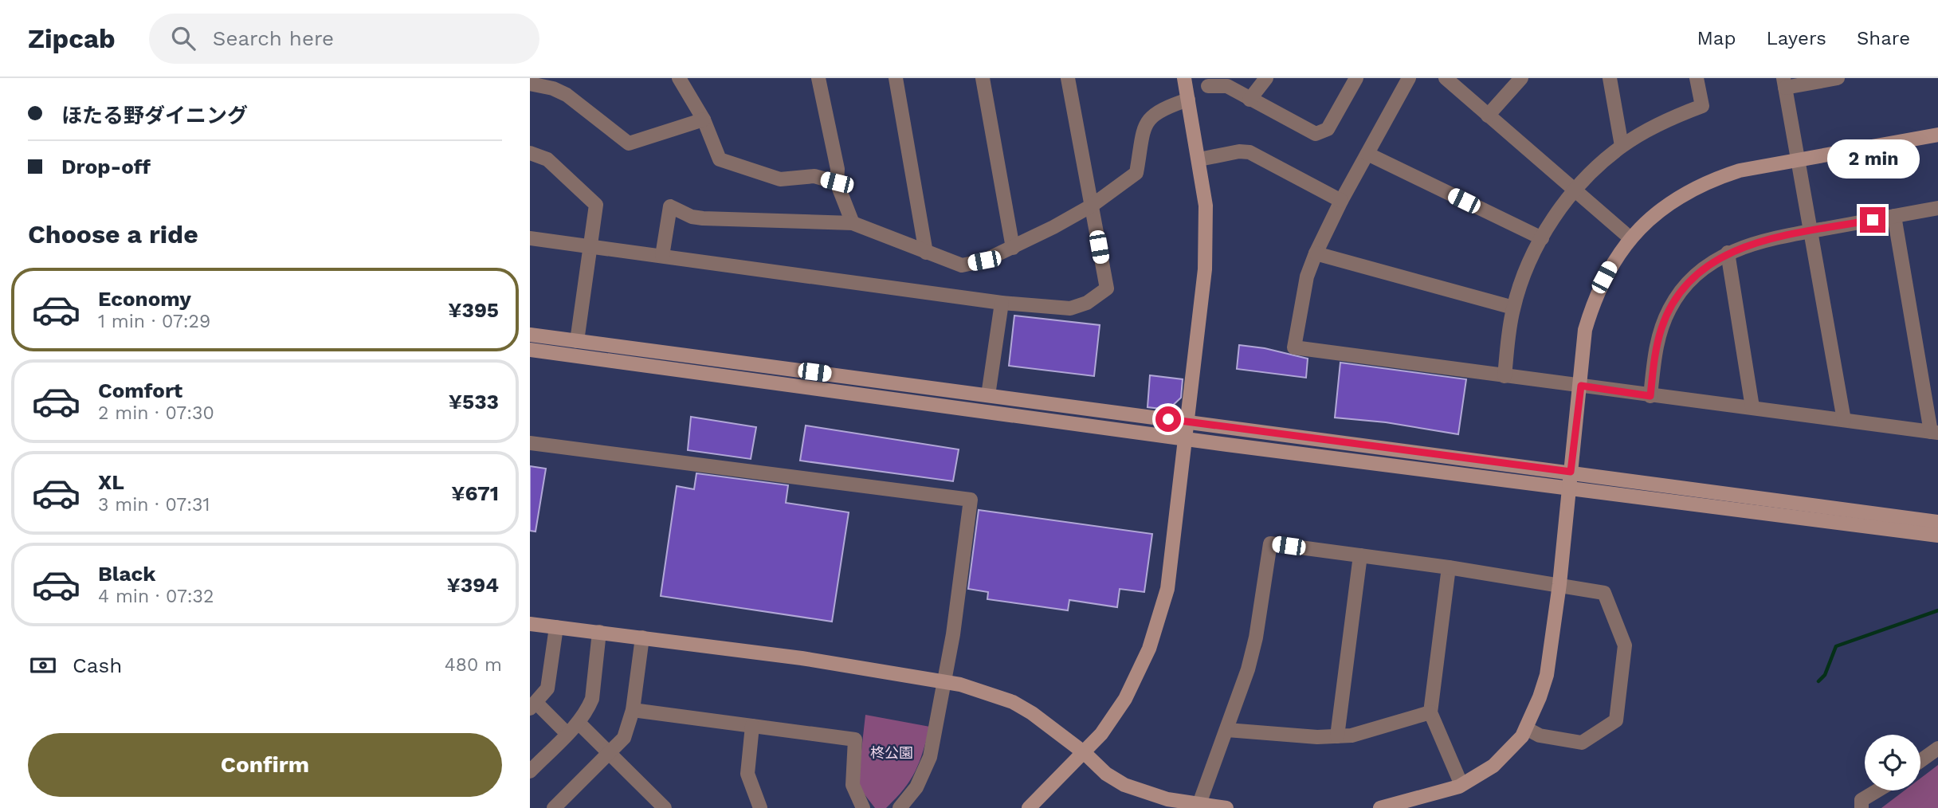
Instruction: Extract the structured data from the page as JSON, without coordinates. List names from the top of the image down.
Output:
{
  "parks": ["柊公園"],
  "page": {
    "header": "Zipcab",
    "search": "Search here",
    "nav": ["Map", "Layers", "Share"],
    "banner": ["ほたる野ダイニング", "Drop-off"],
    "bubble": "2 min",
    "heading": "Choose a ride",
    "list": [
      {
        "name": "Economy",
        "note": "1 min · 07:29",
        "value": "¥395"
      },
      {
        "name": "Comfort",
        "note": "2 min · 07:30",
        "value": "¥533"
      },
      {
        "name": "XL",
        "note": "3 min · 07:31",
        "value": "¥671"
      },
      {
        "name": "Black",
        "note": "4 min · 07:32",
        "value": "¥394"
      }
    ],
    "pay": ["Cash", "480 m"],
    "buttons": "Confirm"
  }
}
